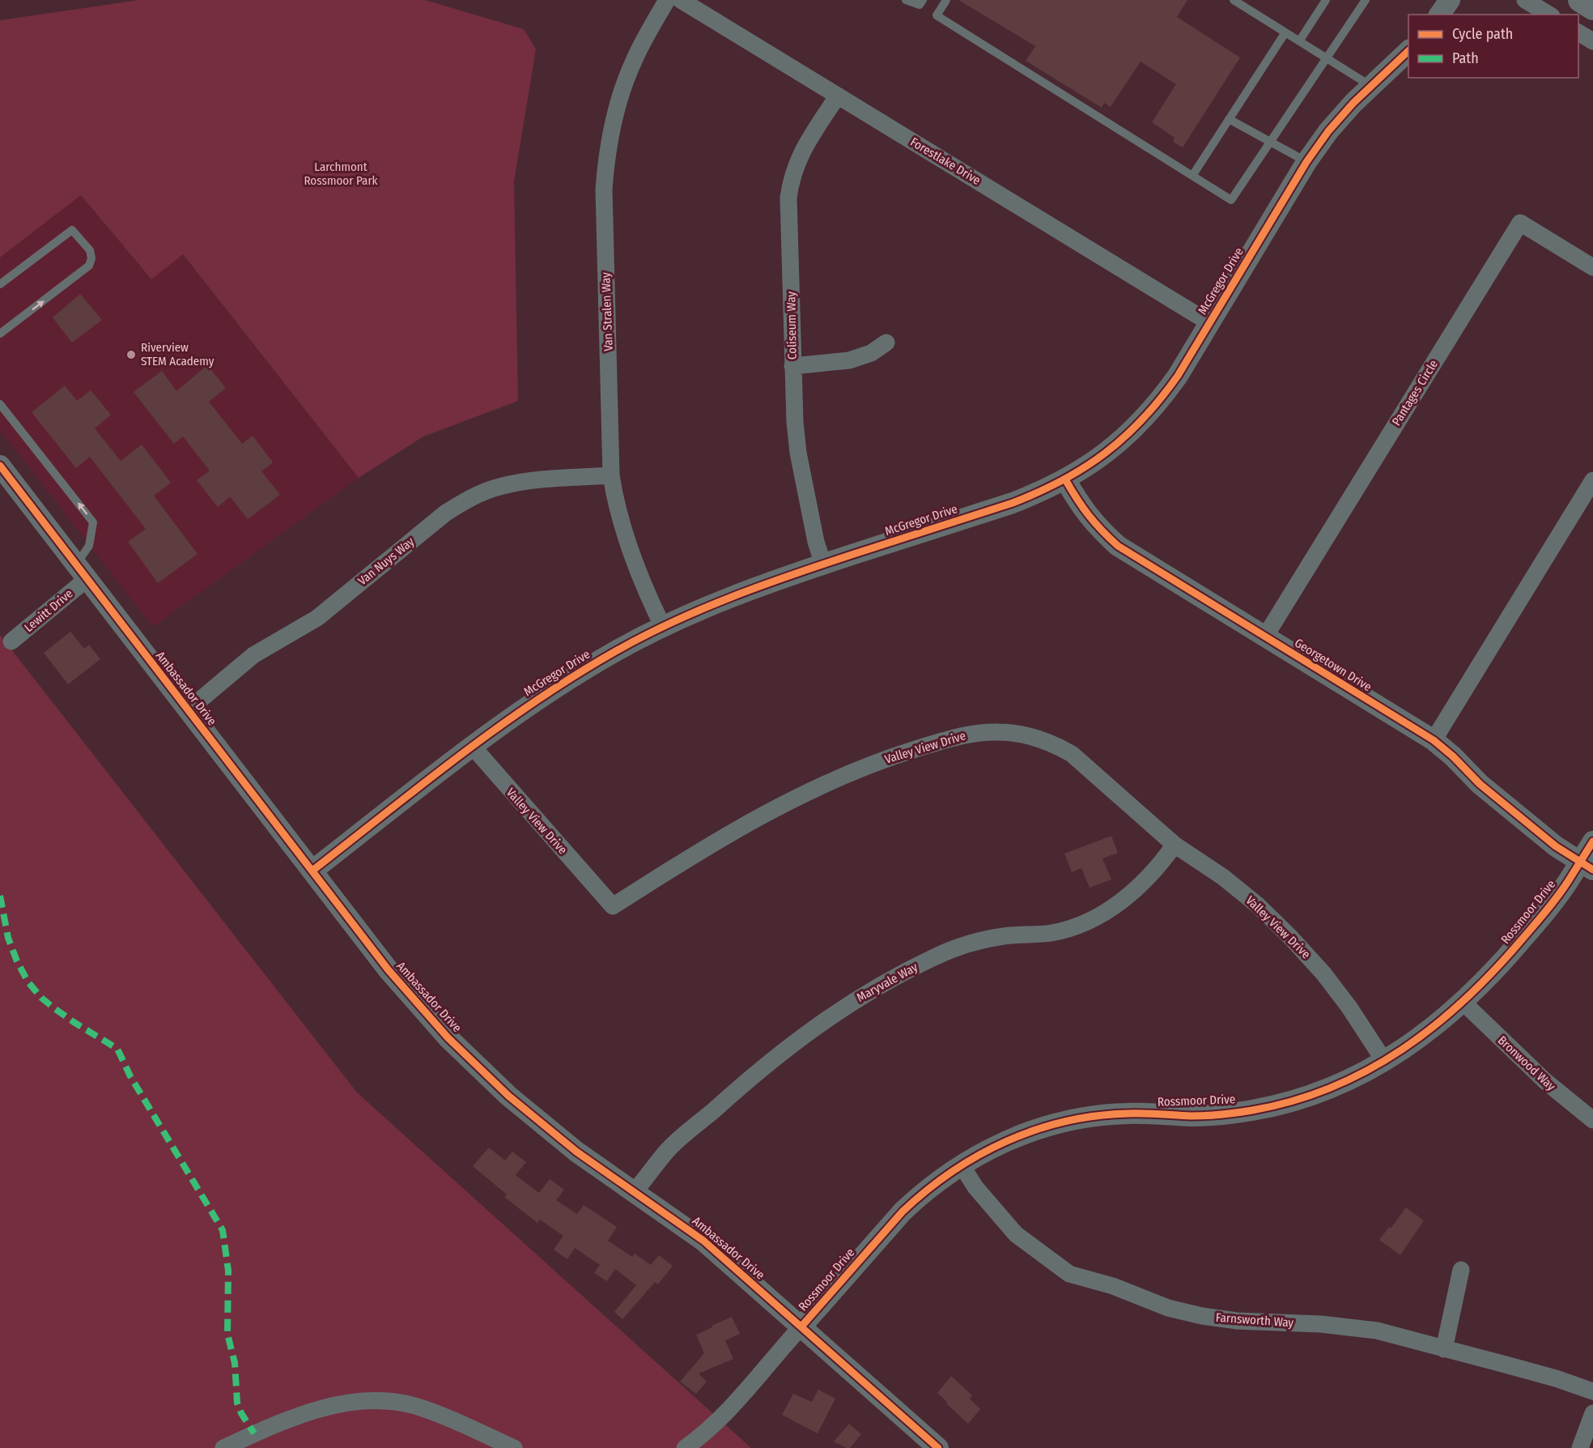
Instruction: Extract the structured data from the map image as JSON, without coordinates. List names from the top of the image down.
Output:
{
  "streets": {
    "street": [
      "Forestlake Drive",
      "McGregor Drive",
      "Van Stralen Way",
      "Coliseum Way",
      "Pantages Circle",
      "Van Nuys Way",
      "Lewitt Drive",
      "Georgetown Drive",
      "Ambassador Drive",
      "Valley View Drive",
      "Rossmoor Drive",
      "Maryvale Way",
      "Bronwood Way",
      "Farnsworth Way"
    ]
  },
  "crossings": [
    ["Forestlake Drive", "McGregor Drive"],
    ["Forestlake Drive", "Coliseum Way"],
    ["McGregor Drive", "Van Stralen Way"],
    ["McGregor Drive", "Coliseum Way"],
    ["McGregor Drive", "Georgetown Drive"],
    ["McGregor Drive", "Ambassador Drive"],
    ["McGregor Drive", "Valley View Drive"],
    ["Van Stralen Way", "Van Nuys Way"],
    ["Pantages Circle", "Georgetown Drive"],
    ["Van Nuys Way", "Ambassador Drive"],
    ["Lewitt Drive", "Ambassador Drive"],
    ["Georgetown Drive", "Rossmoor Drive"],
    ["Ambassador Drive", "Rossmoor Drive"],
    ["Ambassador Drive", "Maryvale Way"],
    ["Valley View Drive", "Rossmoor Drive"],
    ["Valley View Drive", "Maryvale Way"],
    ["Rossmoor Drive", "Bronwood Way"],
    ["Rossmoor Drive", "Farnsworth Way"]
  ],
  "parks": ["Larchmont Rossmoor Park"],
  "places": ["Riverview STEM Academy"],
  "legend": ["Cycle path", "Path"]
}
